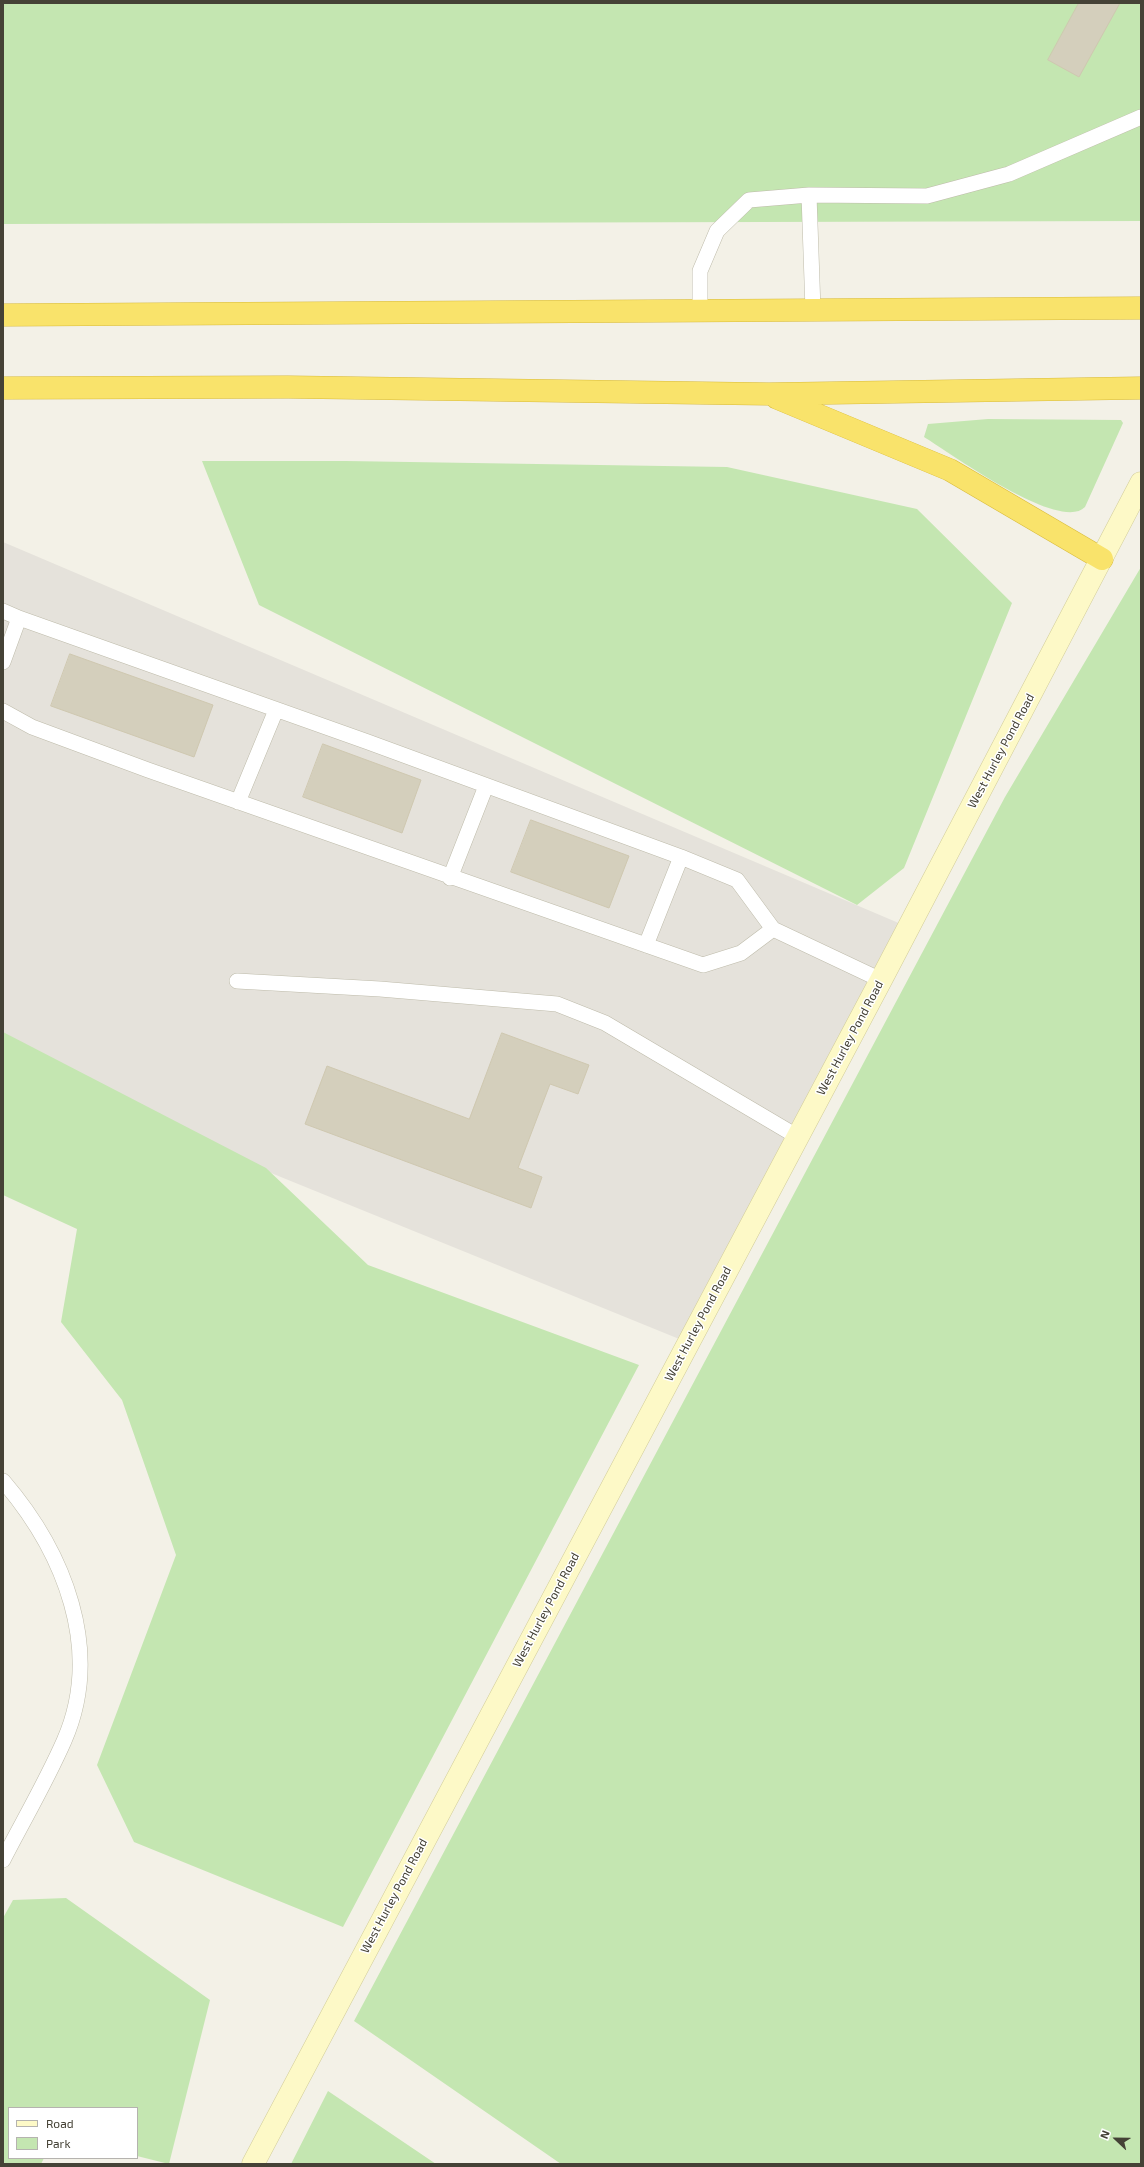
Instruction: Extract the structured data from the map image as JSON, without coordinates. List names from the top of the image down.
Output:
{
  "streets": {
    "street": ["West Hurley Pond Road"]
  },
  "legend": ["Road", "Park"],
  "north": "left"
}
